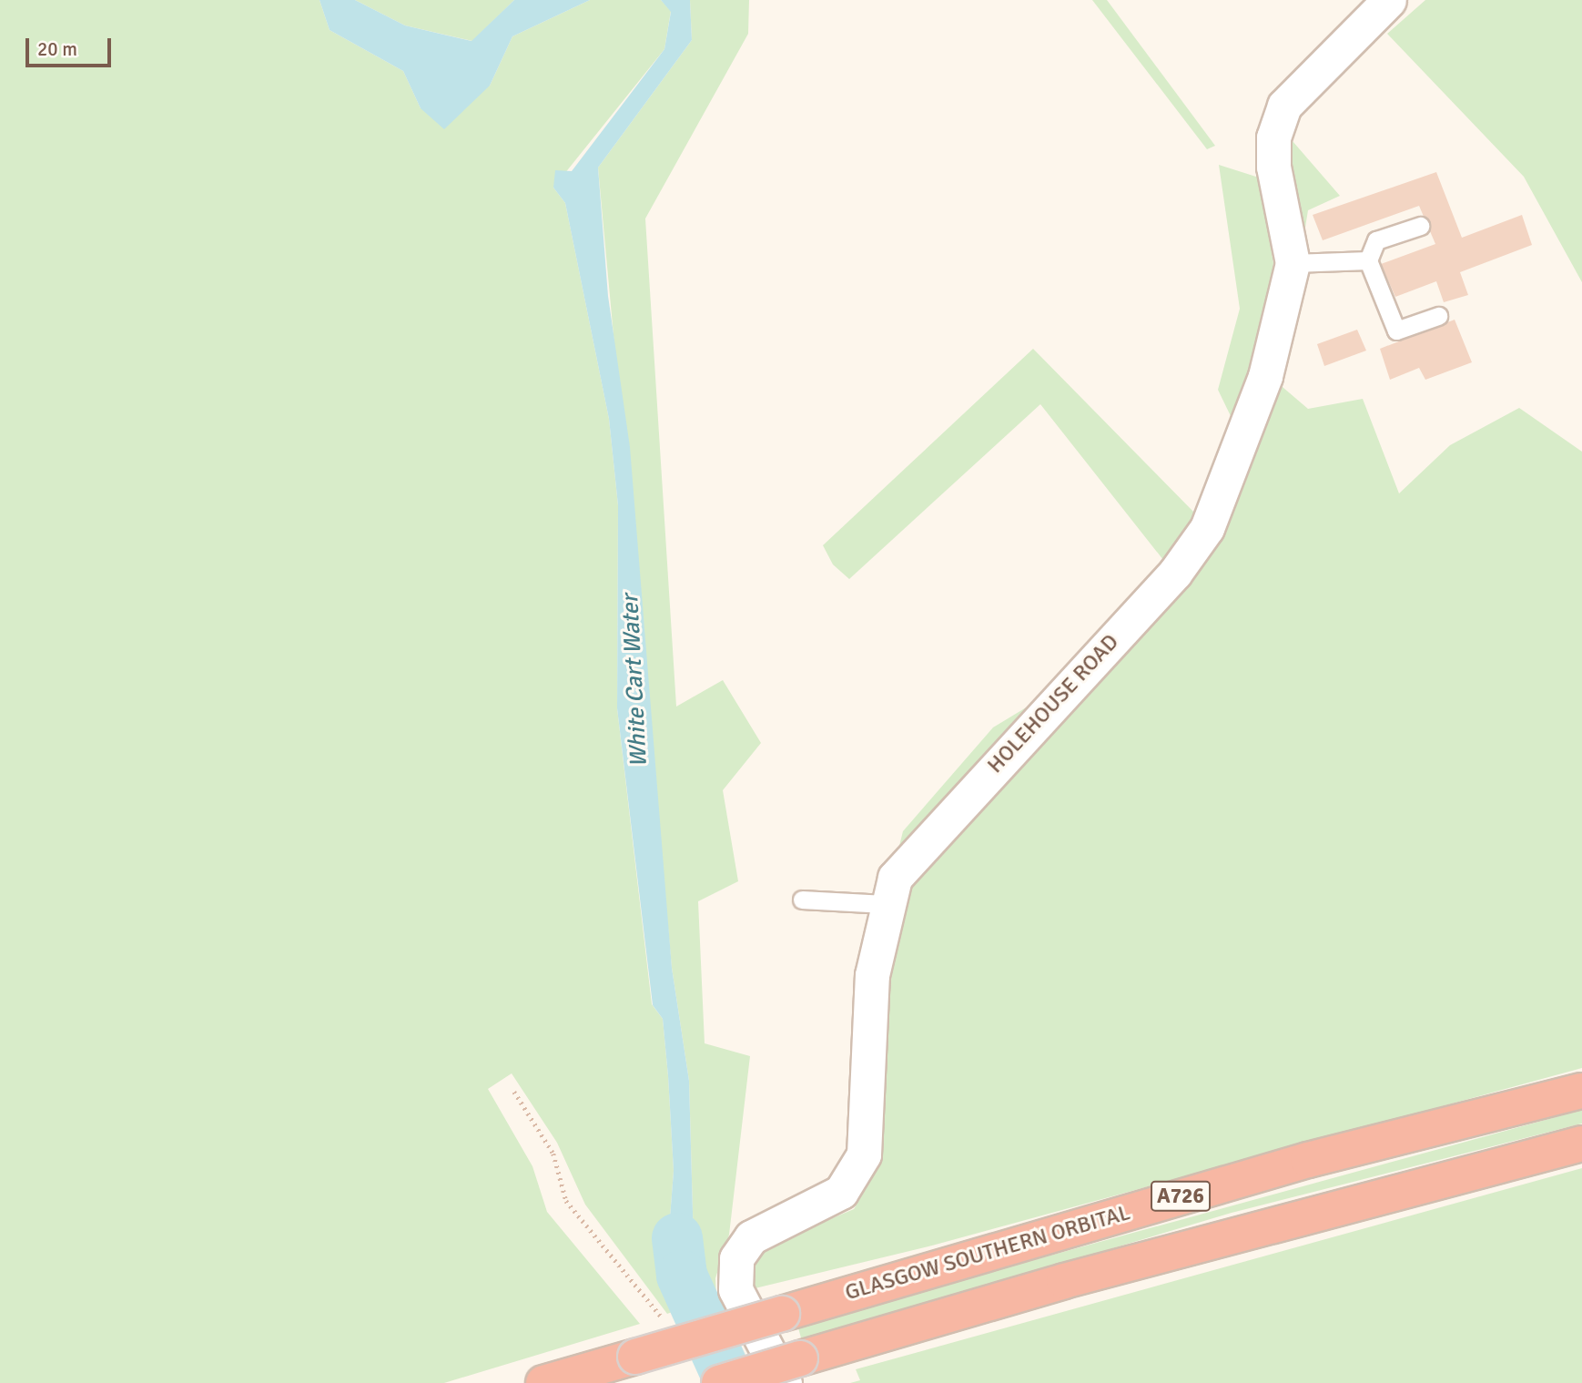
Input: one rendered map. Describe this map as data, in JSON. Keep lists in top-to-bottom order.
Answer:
{
  "streets": {
    "highway": ["A726", "GLASGOW SOUTHERN ORBITAL"],
    "street": ["HOLEHOUSE ROAD"]
  },
  "crossings": [
    ["HOLEHOUSE ROAD", "A726"]
  ],
  "water": ["White Cart Water"],
  "scale_bar": "20 m"
}
